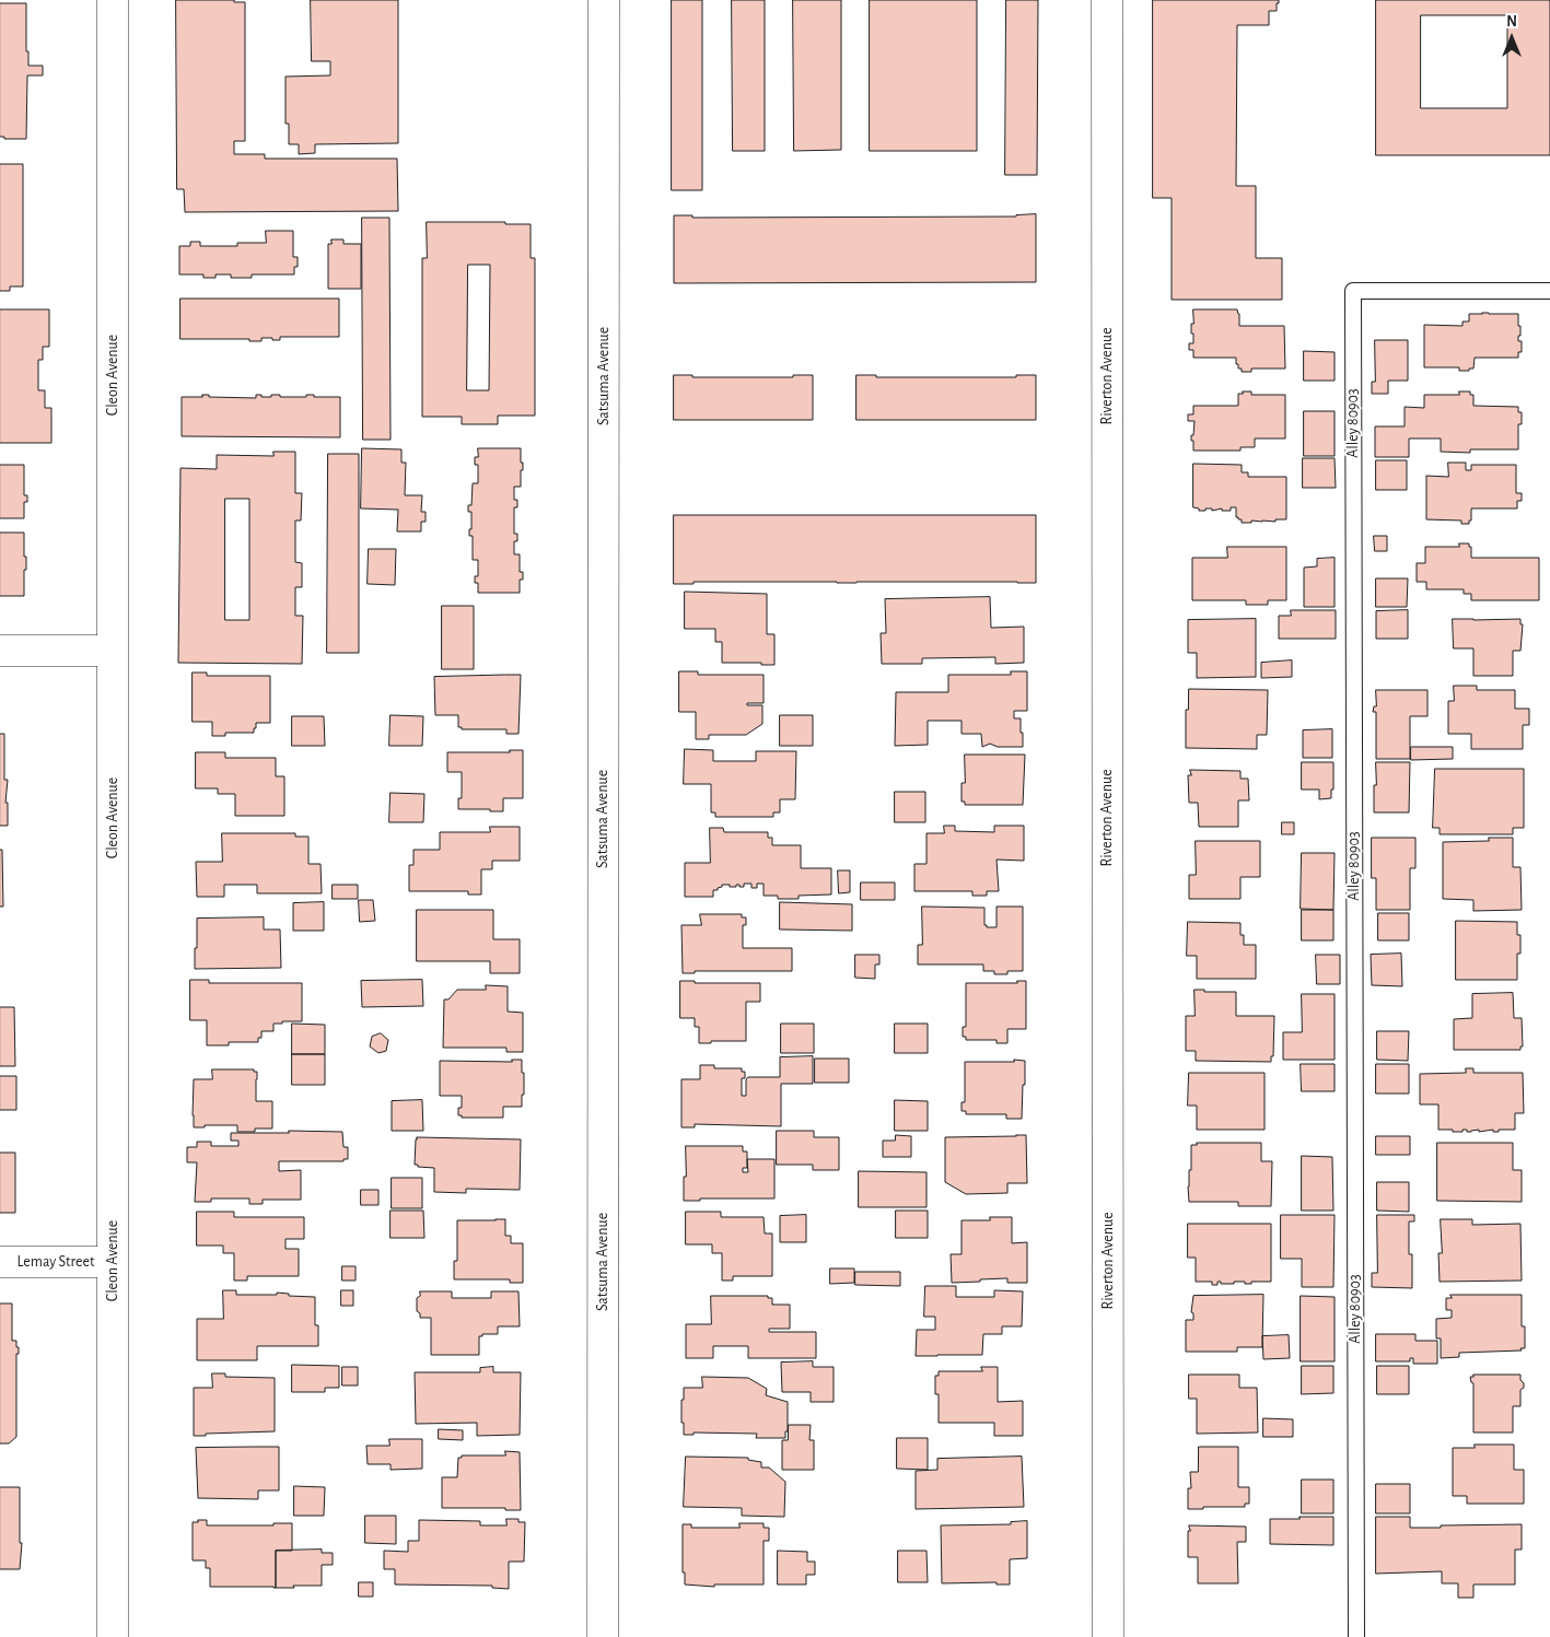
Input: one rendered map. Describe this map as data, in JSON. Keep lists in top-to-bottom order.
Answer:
{
  "streets": {
    "street": [
      "Cleon Avenue",
      "Satsuma Avenue",
      "Riverton Avenue",
      "Lemay Street"
    ],
    "lane": ["Alley 80903"]
  },
  "crossings": [
    ["Cleon Avenue", "Lemay Street"]
  ],
  "north": "top"
}
